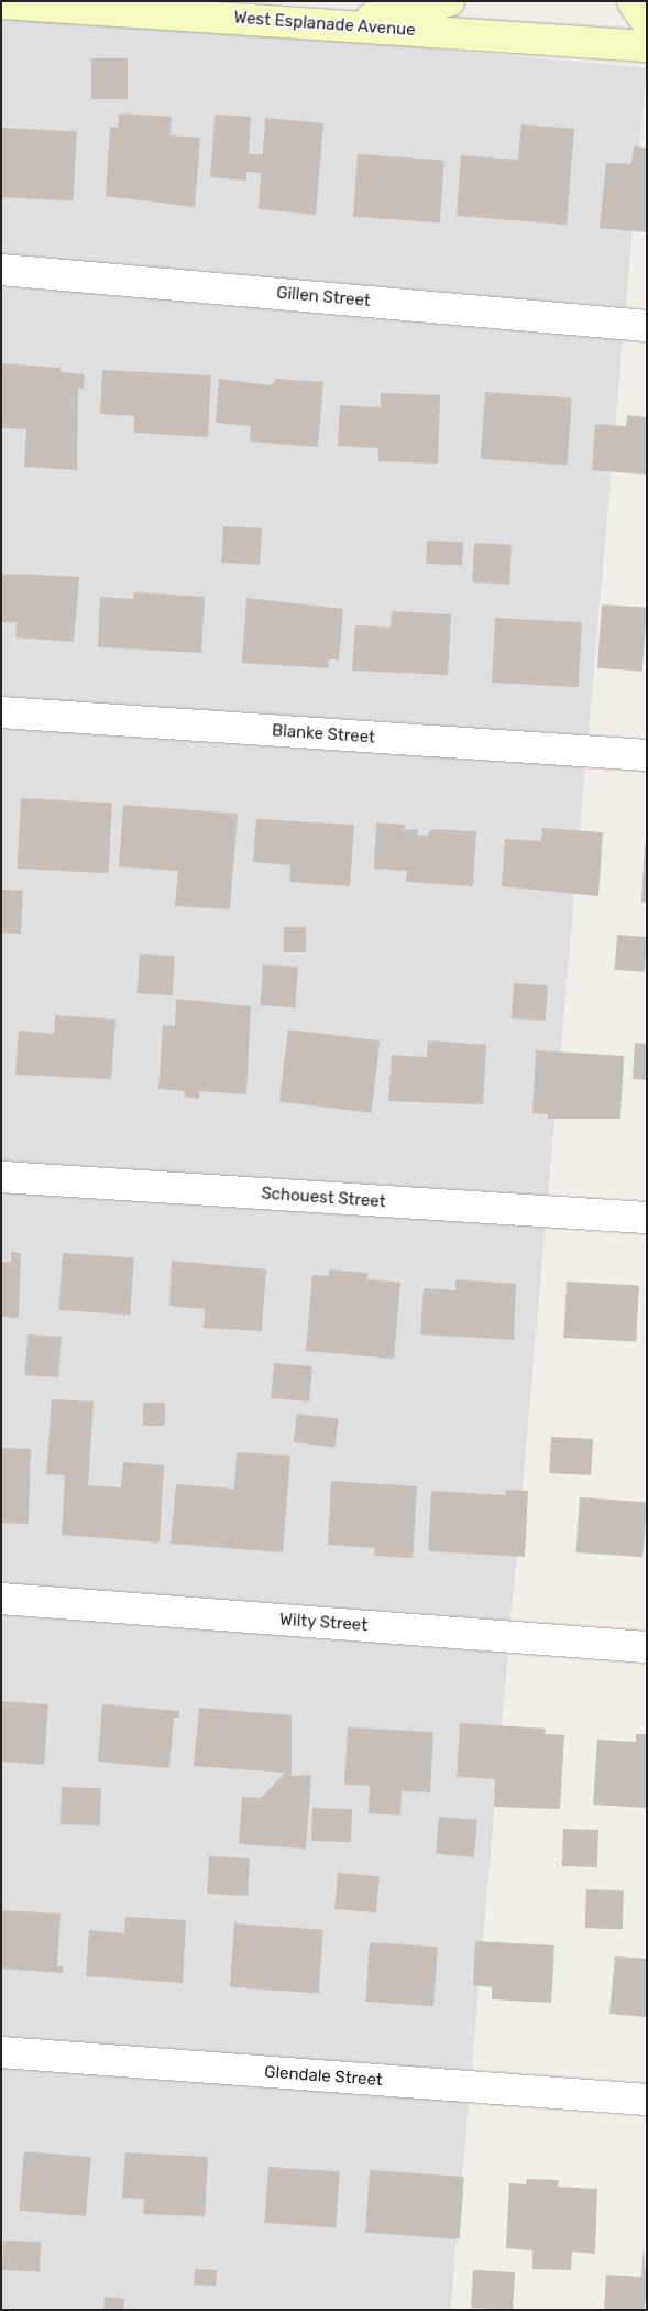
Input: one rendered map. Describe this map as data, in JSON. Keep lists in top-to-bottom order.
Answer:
{
  "streets": {
    "main road": ["West Esplanade Avenue"],
    "street": [
      "Gillen Street",
      "Blanke Street",
      "Schouest Street",
      "Wilty Street",
      "Glendale Street"
    ]
  }
}
